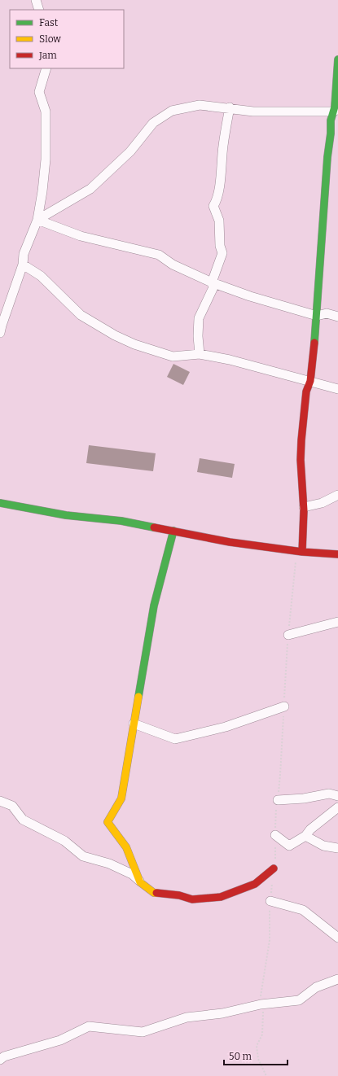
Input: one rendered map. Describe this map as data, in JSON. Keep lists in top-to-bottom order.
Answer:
{
  "legend": ["Fast", "Slow", "Jam"],
  "scale_bar": "50 m"
}
